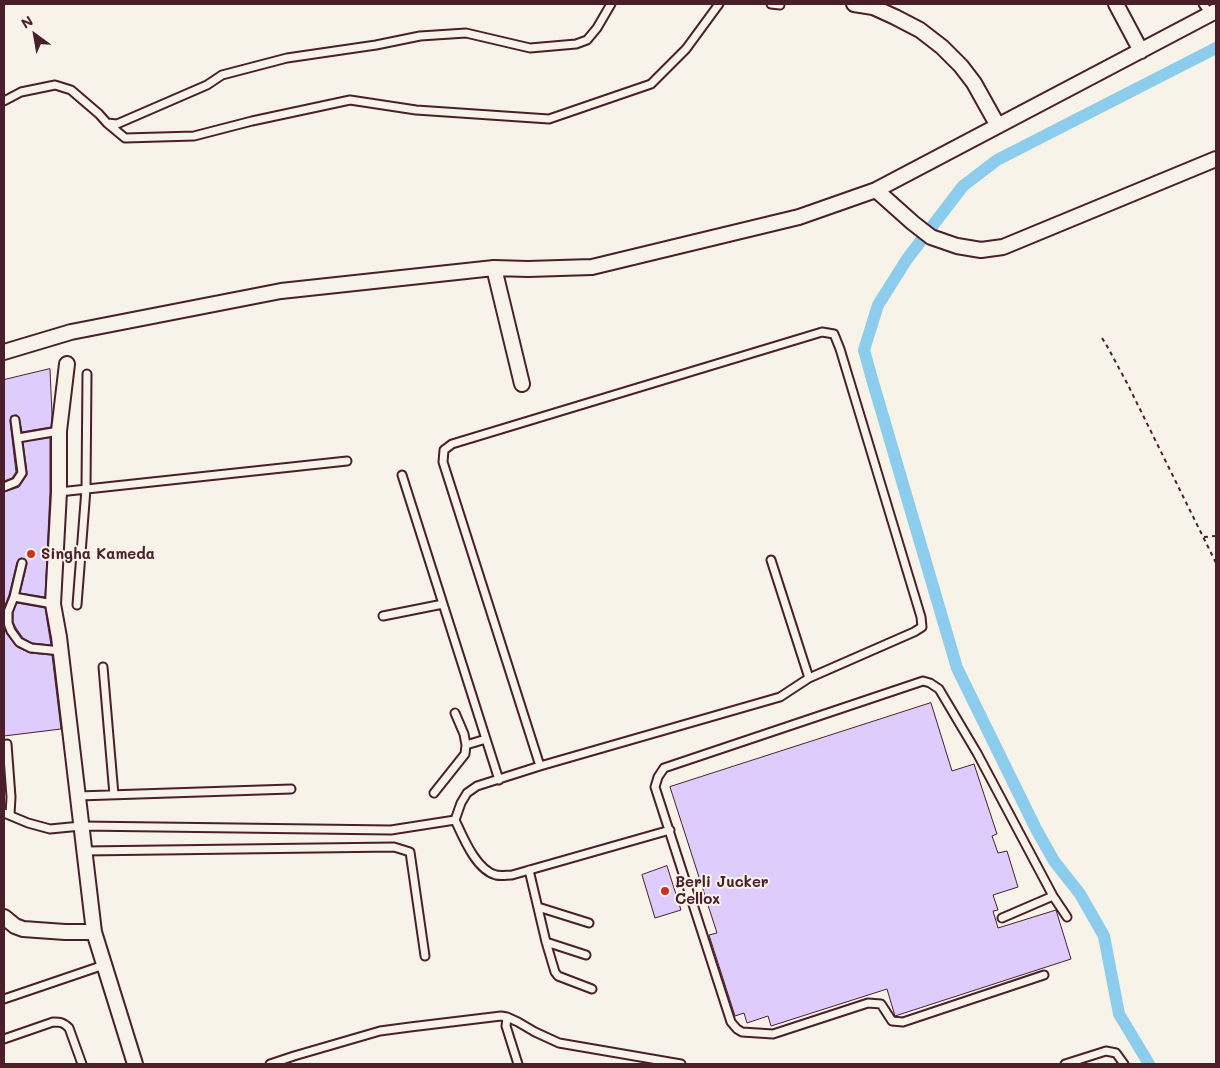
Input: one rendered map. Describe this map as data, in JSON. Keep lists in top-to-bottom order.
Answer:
{
  "places": ["Singha Kameda", "Berli Jucker Cellox"],
  "north": "top left"
}
